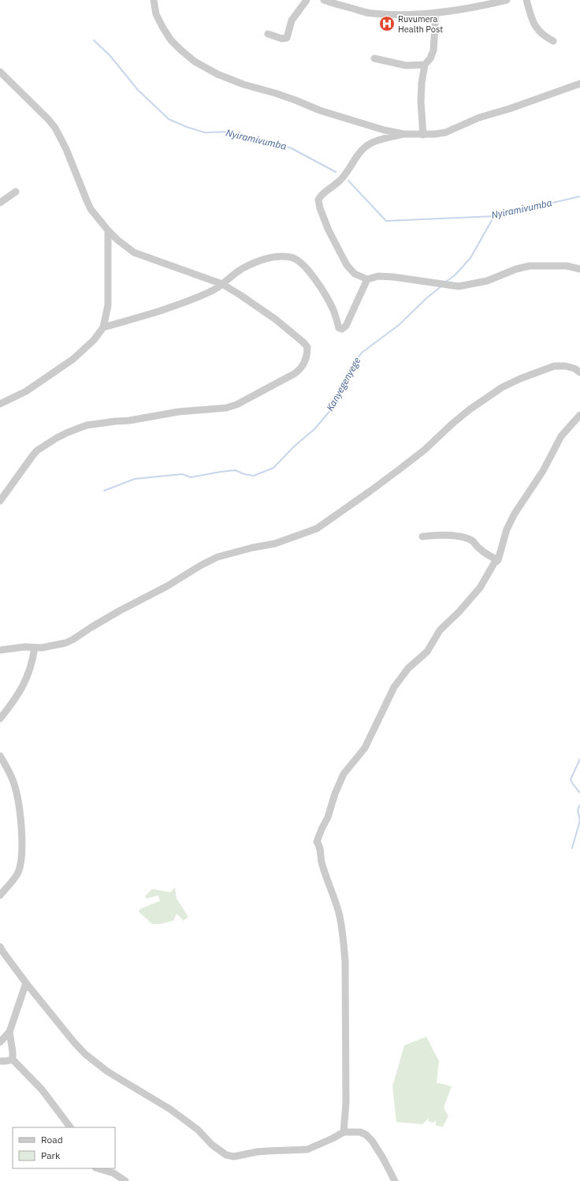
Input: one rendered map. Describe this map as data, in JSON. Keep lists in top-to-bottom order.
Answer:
{
  "water": ["Nyiramivumba", "Kanyegenyege"],
  "places": {
    "hospital": ["Ruvumera Health Post"]
  },
  "legend": ["Road", "Park"]
}
